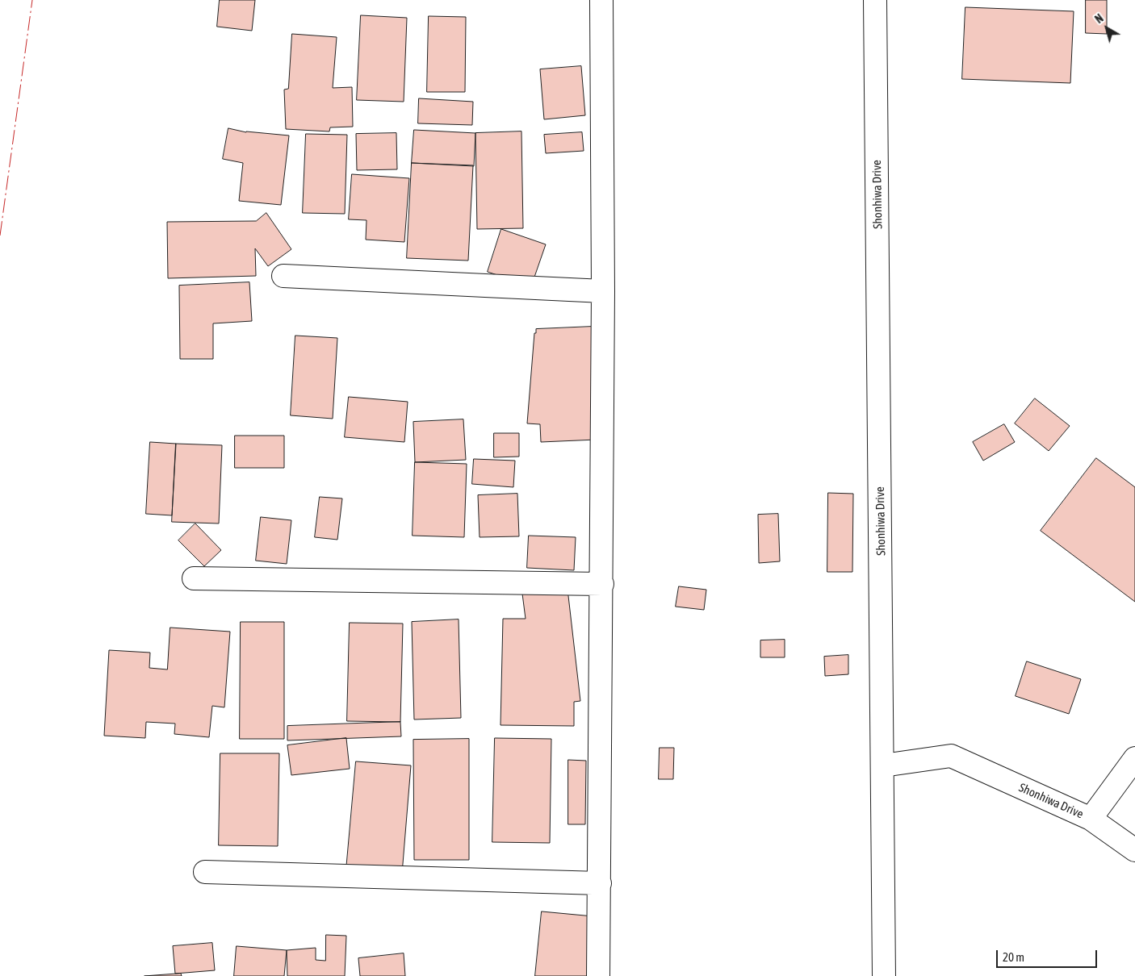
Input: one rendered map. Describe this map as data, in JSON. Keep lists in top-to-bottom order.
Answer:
{
  "streets": {
    "street": ["Shonhiwa Drive"]
  },
  "scale_bar": "20 m",
  "north": "top left"
}
